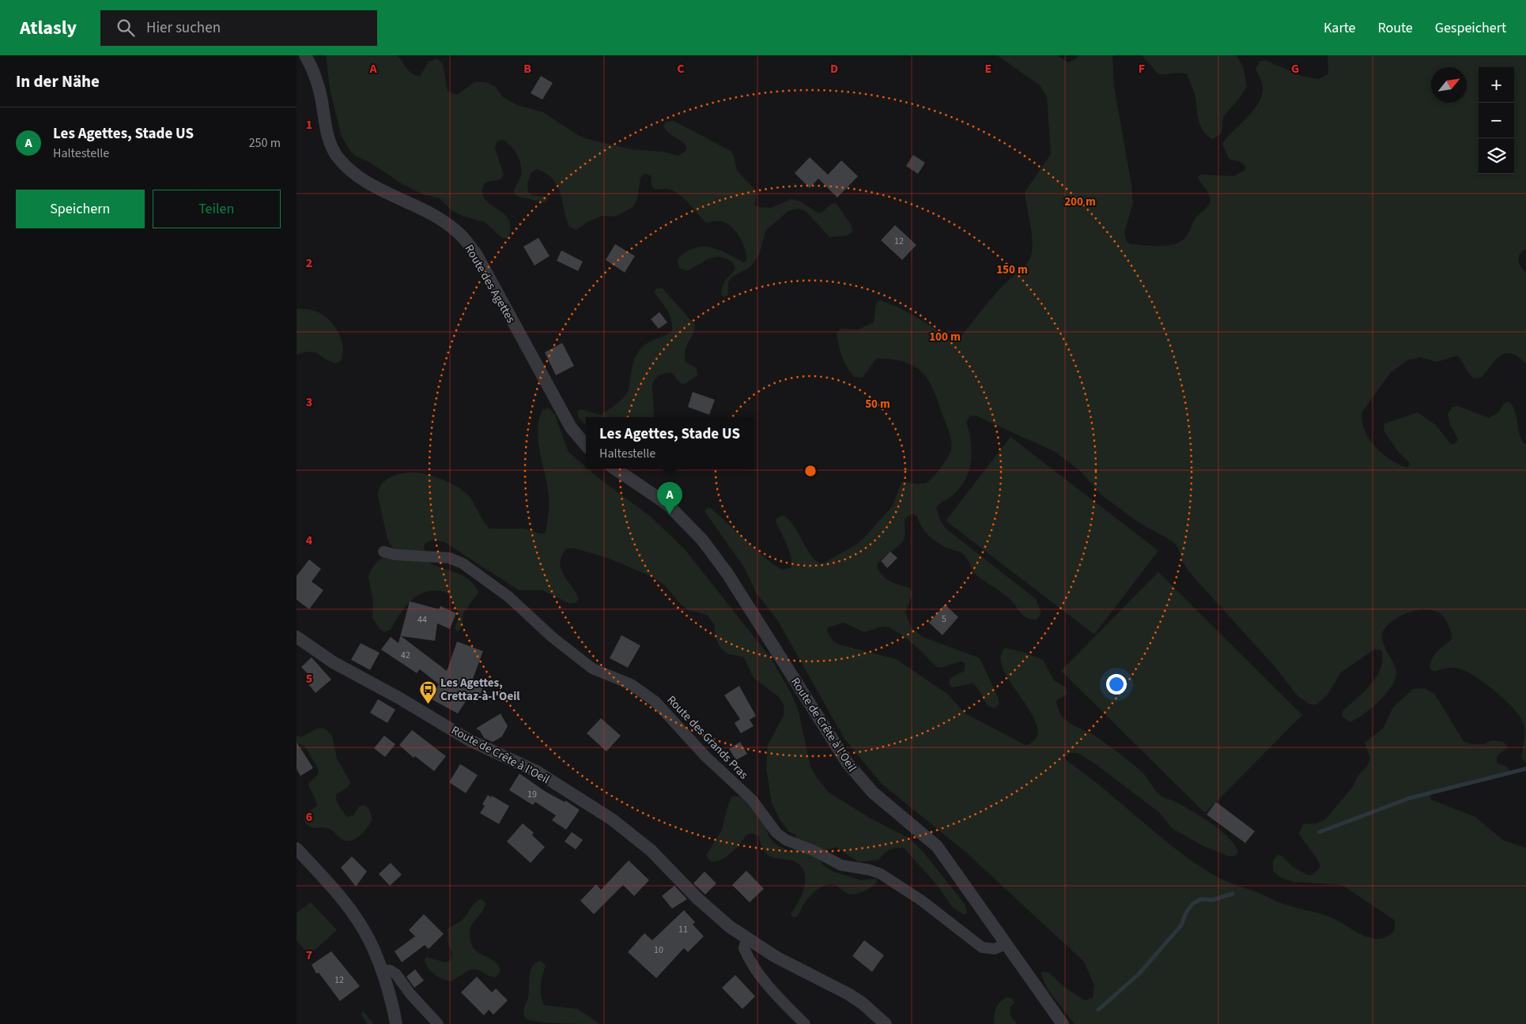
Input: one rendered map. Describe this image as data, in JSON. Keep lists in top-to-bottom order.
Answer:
{
  "streets": {
    "street": ["Route des Agettes", "Route de Crête à l'Oeil", "Route des Grands Pras"]
  },
  "crossings": [
    ["Route de Crête à l'Oeil", "Route des Grands Pras"]
  ],
  "places": {
    "bus stop": ["Les Agettes, Crettaz-à-l'Oeil"]
  },
  "house_numbers": [
    "12",
    "5",
    "44",
    "42",
    "19",
    "11",
    "10",
    "12"
  ],
  "north": "top right",
  "page": {
    "header": "Atlasly",
    "search": "Hier suchen",
    "nav": ["Karte", "Route", "Gespeichert"],
    "heading": "In der Nähe",
    "map_buttons": ["+", "−"],
    "list": [
      {
        "mark": "A",
        "name": "Les Agettes, Stade US",
        "note": "Haltestelle",
        "value": "250 m"
      }
    ],
    "buttons": ["Speichern", "Teilen"],
    "popup": ["Les Agettes, Stade US", "Haltestelle"],
    "pins": "A"
  },
  "grid": {
    "columns": [
      "A",
      "B",
      "C",
      "D",
      "E",
      "F",
      "G"
    ],
    "rows": [
      "1",
      "2",
      "3",
      "4",
      "5",
      "6",
      "7"
    ]
  },
  "rings": [
    "200 m",
    "150 m",
    "100 m",
    "50 m"
  ]
}
